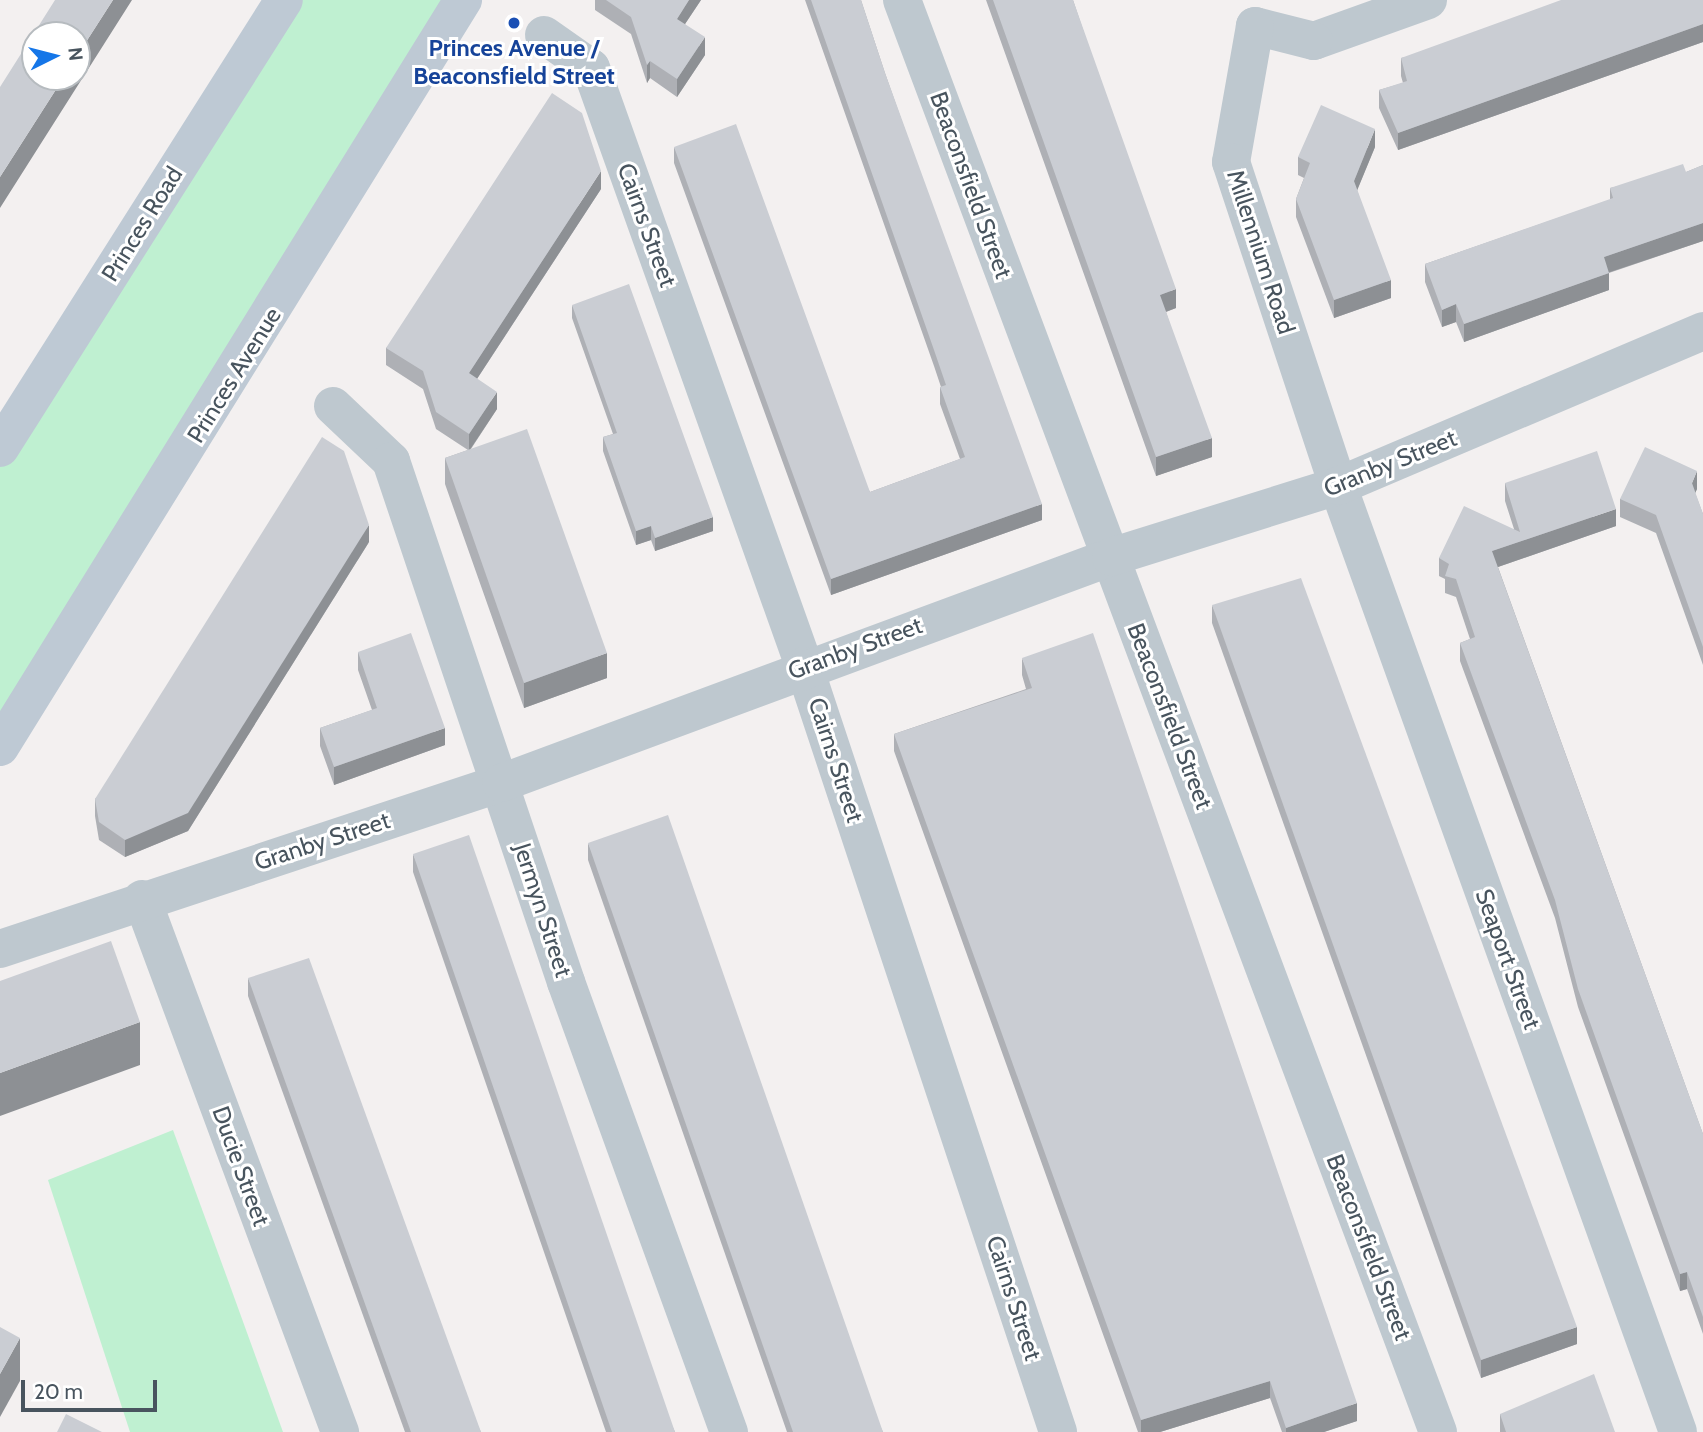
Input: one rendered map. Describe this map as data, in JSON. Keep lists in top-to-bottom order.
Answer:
{
  "streets": {
    "main road": ["Princes Road", "Princes Avenue"],
    "street": [
      "Beaconsfield Street",
      "Cairns Street",
      "Millennium Road",
      "Granby Street",
      "Jermyn Street",
      "Seaport Street",
      "Ducie Street"
    ]
  },
  "crossings": [
    ["Beaconsfield Street", "Granby Street"],
    ["Cairns Street", "Granby Street"],
    ["Millennium Road", "Granby Street"],
    ["Millennium Road", "Seaport Street"],
    ["Granby Street", "Jermyn Street"],
    ["Granby Street", "Seaport Street"],
    ["Granby Street", "Ducie Street"]
  ],
  "places": ["Princes Avenue / Beaconsfield Street"],
  "scale_bar": "20 m",
  "north": "right"
}
